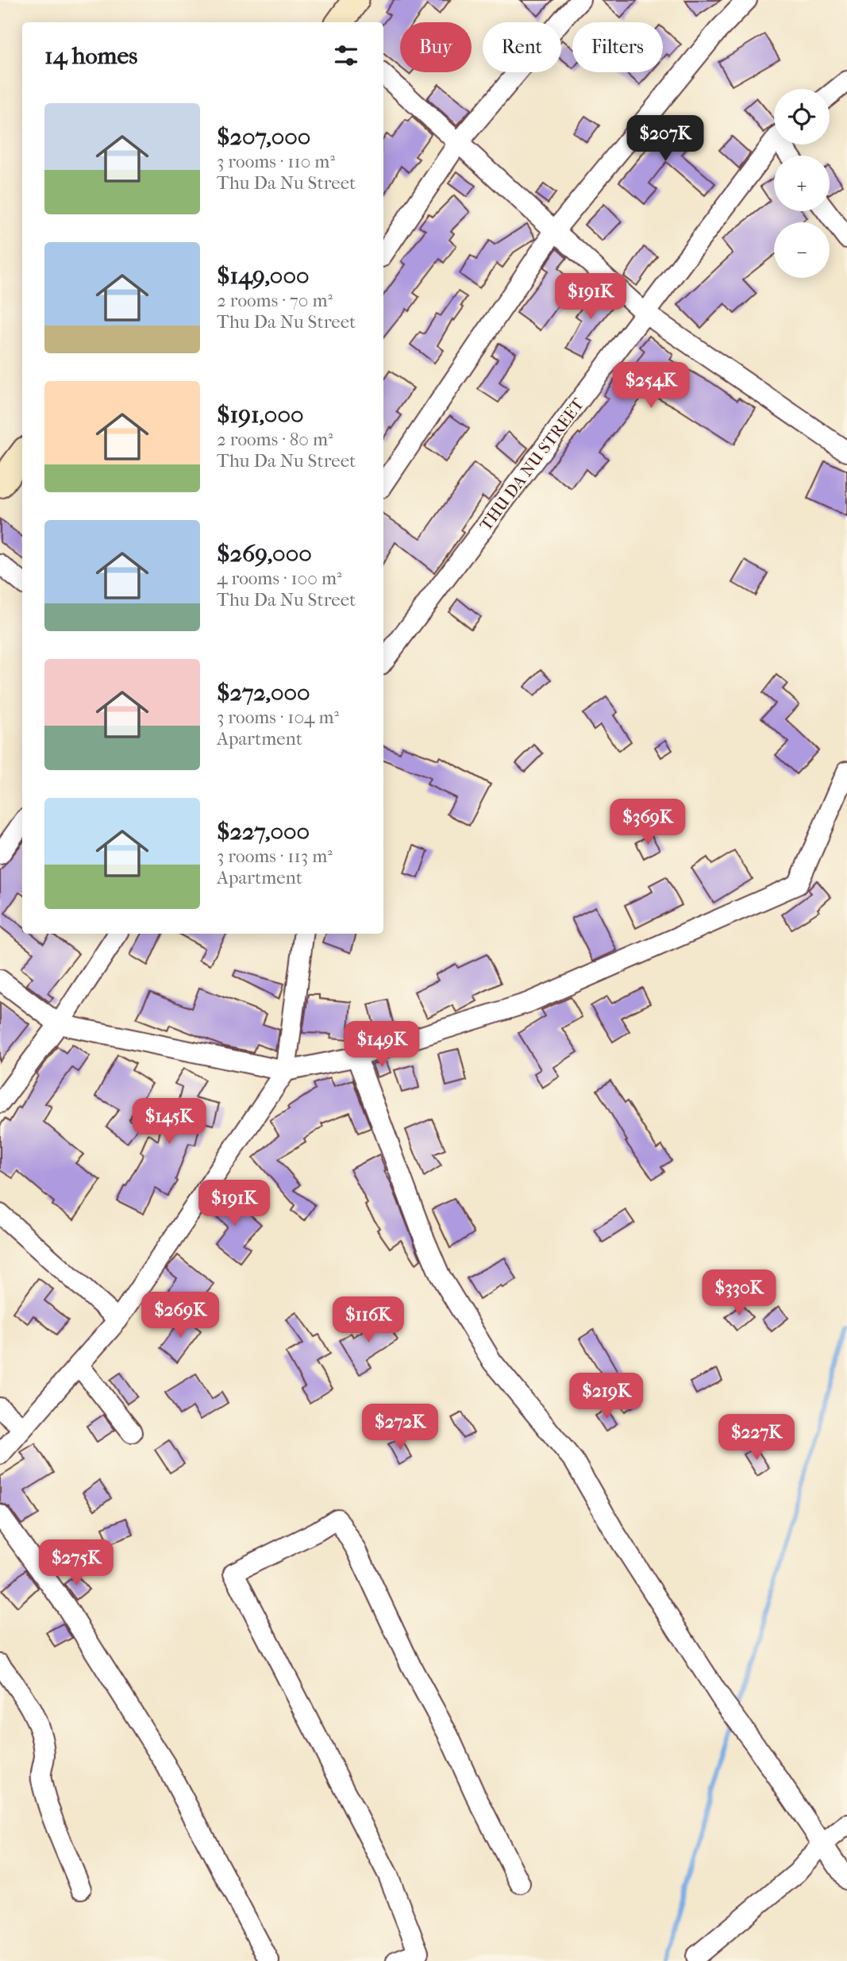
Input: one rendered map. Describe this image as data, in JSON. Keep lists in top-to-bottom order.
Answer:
{
  "streets": {
    "street": ["THU DA NU STREET"]
  },
  "page": {
    "chip": ["Buy", "Rent", "Filters"],
    "heading": "14 homes",
    "map_buttons": ["+", "−"],
    "list": [
      {
        "name": "$207,000",
        "note": "3 rooms · 110 m² · Thu Da Nu Street"
      },
      {
        "name": "$149,000",
        "note": "2 rooms · 70 m² · Thu Da Nu Street"
      },
      {
        "name": "$191,000",
        "note": "2 rooms · 80 m² · Thu Da Nu Street"
      },
      {
        "name": "$269,000",
        "note": "4 rooms · 100 m² · Thu Da Nu Street"
      },
      {
        "name": "$272,000",
        "note": "3 rooms · 104 m² · Apartment"
      },
      {
        "name": "$227,000",
        "note": "3 rooms · 113 m² · Apartment"
      }
    ],
    "price": [
      "$207K",
      "$191K",
      "$254K",
      "$369K",
      "$149K",
      "$145K",
      "$191K",
      "$330K",
      "$269K",
      "$116K",
      "$219K",
      "$272K",
      "$227K",
      "$275K"
    ]
  }
}
